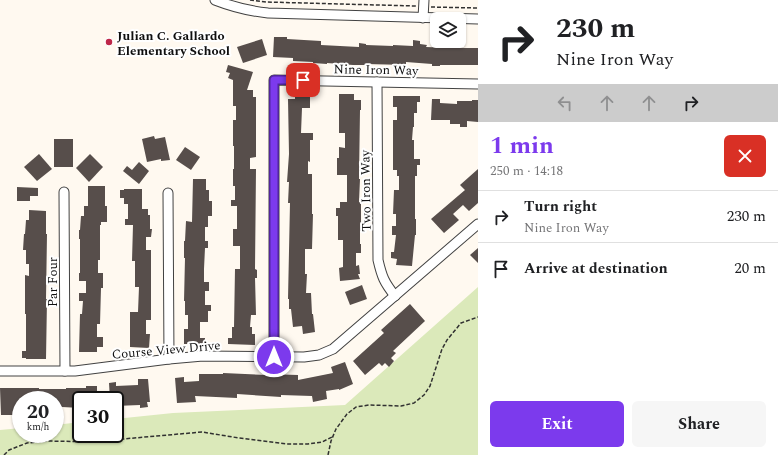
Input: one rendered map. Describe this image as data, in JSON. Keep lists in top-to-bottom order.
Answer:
{
  "streets": {
    "street": [
      "Nine Iron Way",
      "Two Iron Way",
      "Par Four",
      "Course View Drive"
    ]
  },
  "crossings": [
    ["Nine Iron Way", "Two Iron Way"],
    ["Nine Iron Way", "Course View Drive"],
    ["Two Iron Way", "Course View Drive"],
    ["Par Four", "Course View Drive"]
  ],
  "places": ["Julian C. Gallardo Elementary School"],
  "page": {
    "turn": ["230 m", "Nine Iron Way"],
    "heading": ["1 min", "250 m · 14:18"],
    "list": [
      {
        "name": "Turn right",
        "note": "Nine Iron Way",
        "value": "230 m"
      },
      {
        "name": "Arrive at destination",
        "value": "20 m"
      }
    ],
    "speed": "20 km/h",
    "limit": "30",
    "buttons": ["Exit", "Share"]
  }
}
